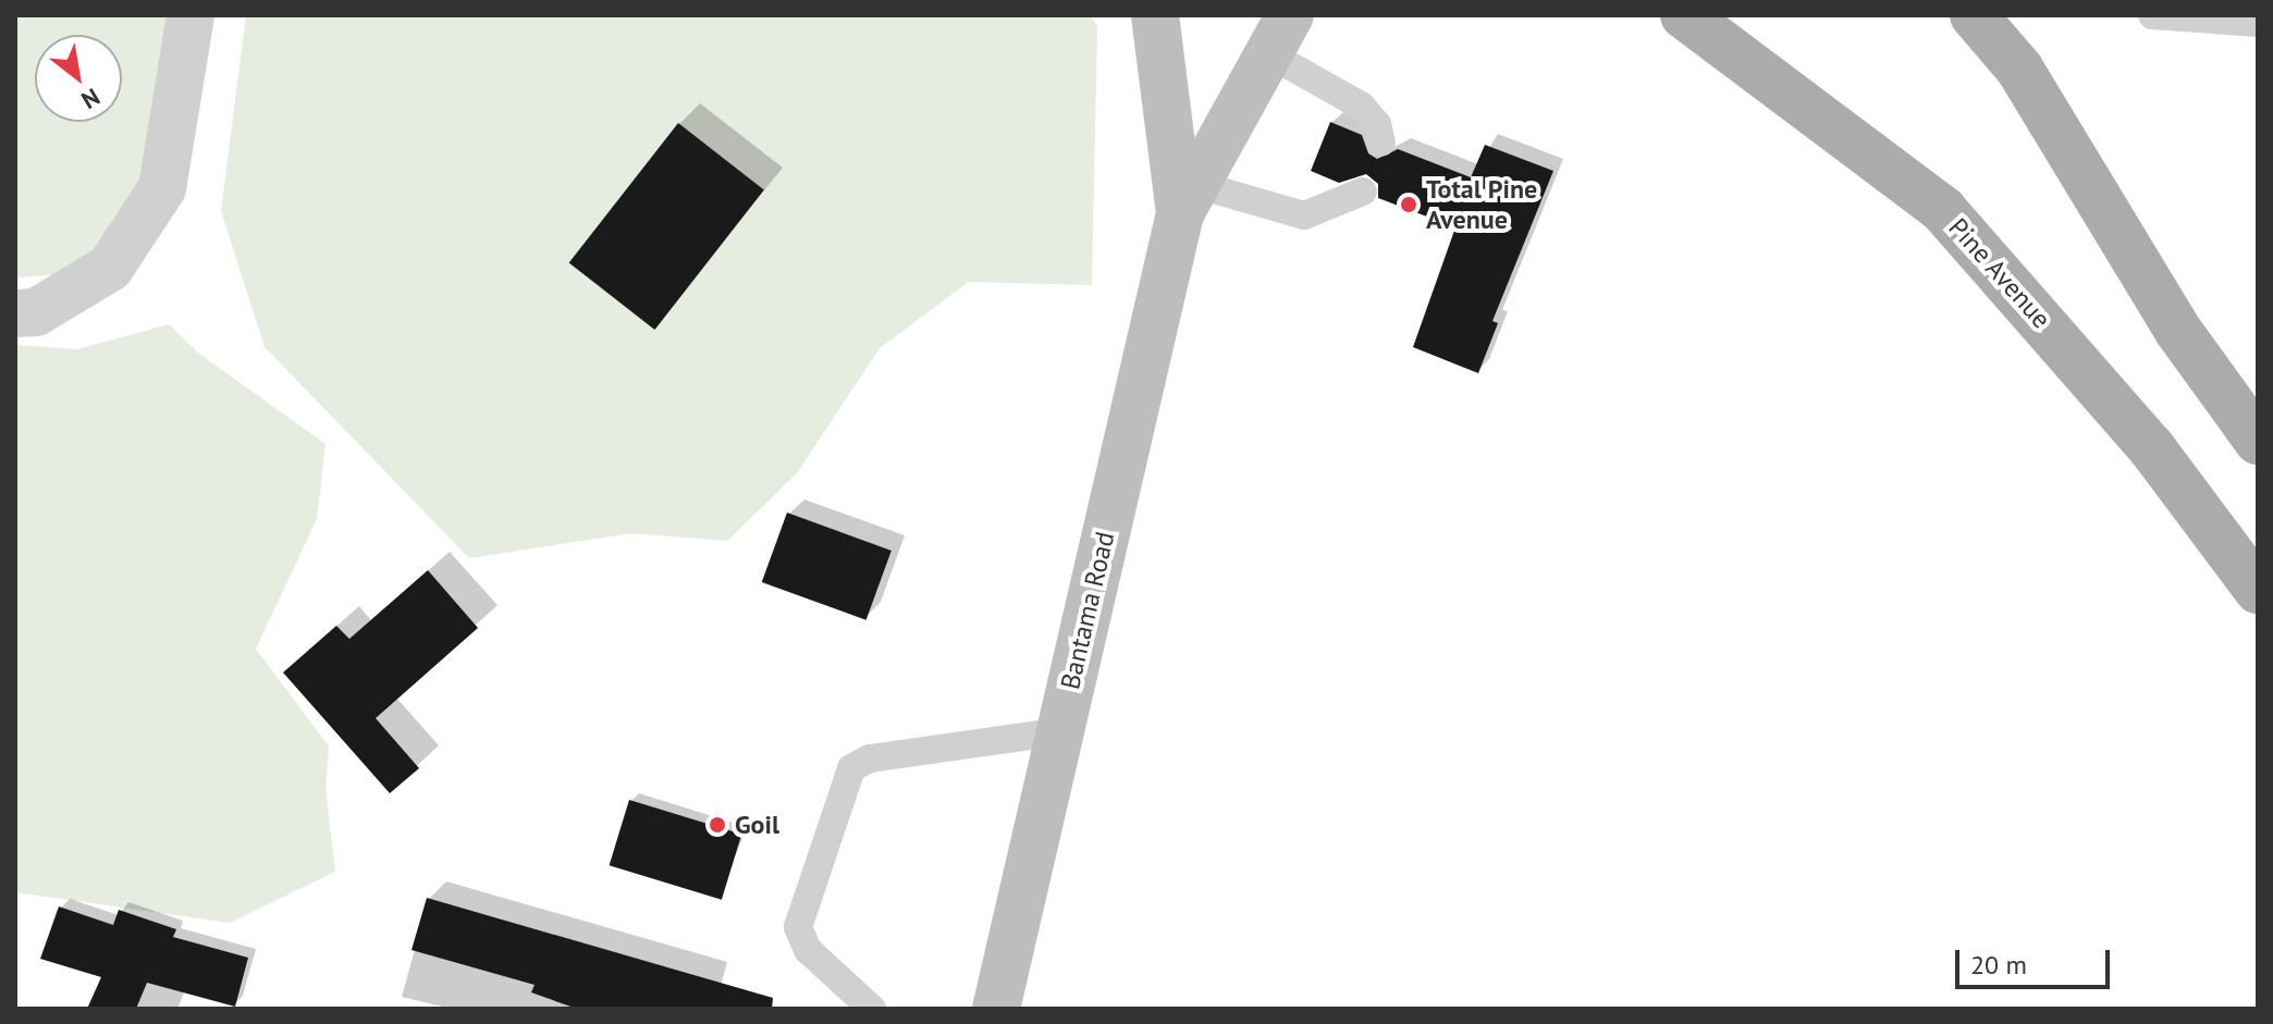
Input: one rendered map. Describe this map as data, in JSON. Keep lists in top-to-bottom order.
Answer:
{
  "streets": {
    "main road": ["Pine Avenue", "Bantama Road"]
  },
  "places": ["Total Pine Avenue", "Goil"],
  "scale_bar": "20 m",
  "north": "bottom right"
}
